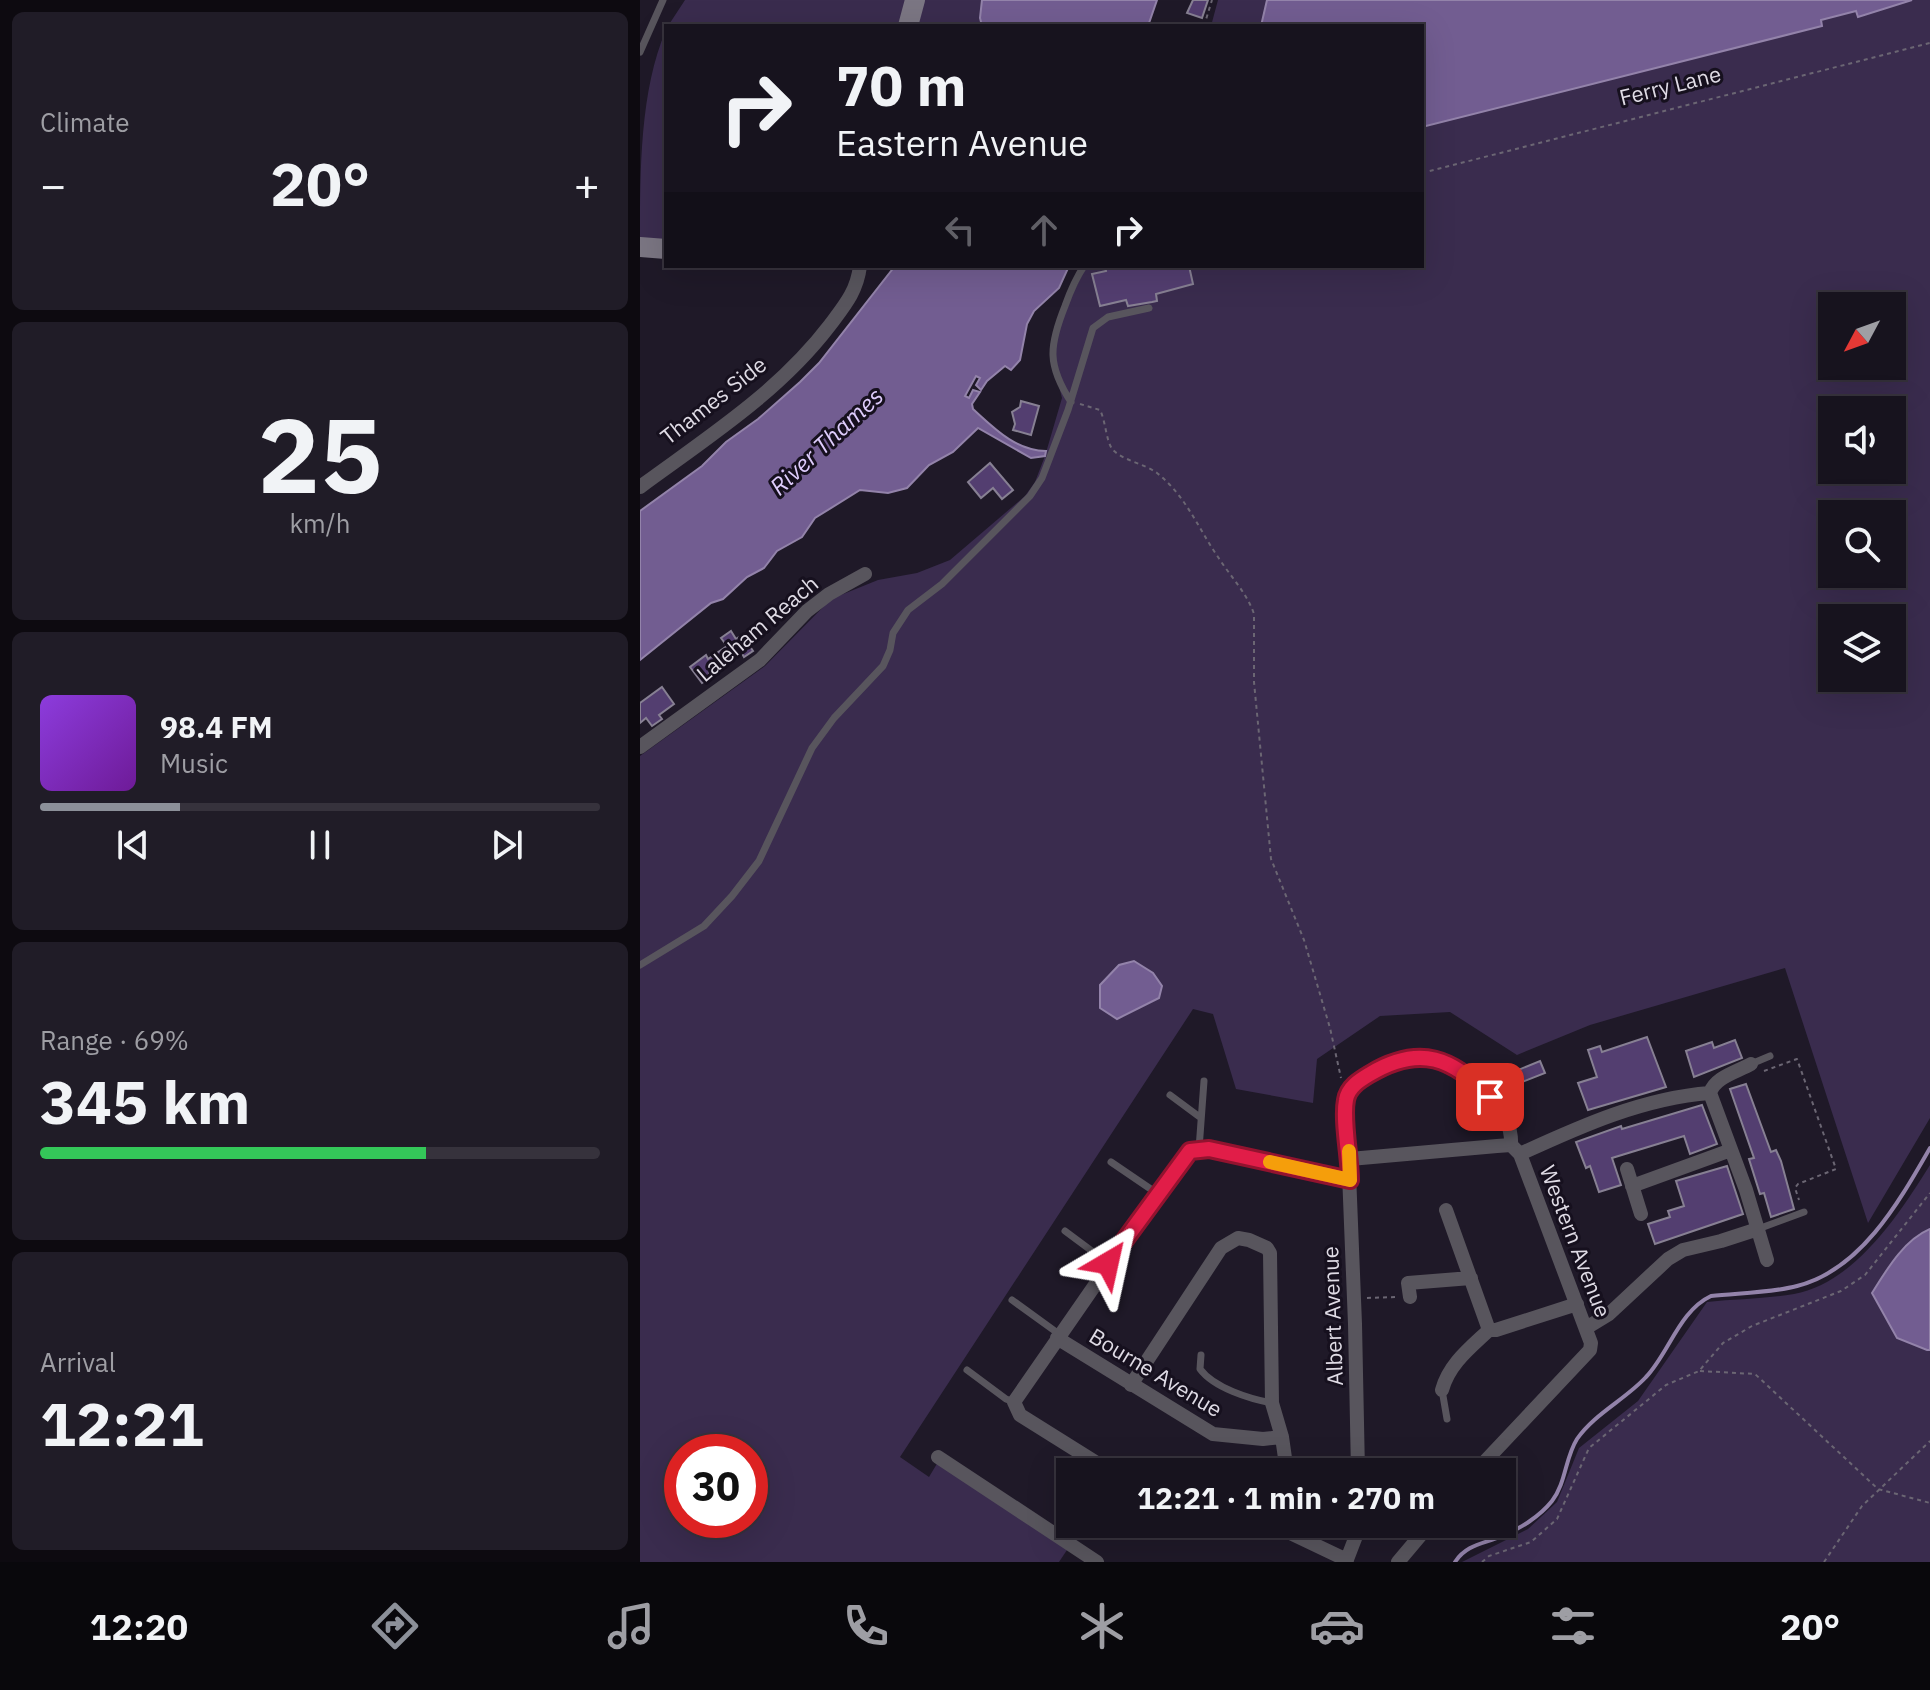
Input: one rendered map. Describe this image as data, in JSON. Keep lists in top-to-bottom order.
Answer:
{
  "streets": {
    "street": [
      "Thames Side",
      "Laleham Reach",
      "Western Avenue",
      "Albert Avenue",
      "Bourne Avenue"
    ],
    "path": ["Ferry Lane"]
  },
  "crossings": [
    ["Western Avenue", "Albert Avenue"]
  ],
  "water": ["River Thames"],
  "north": "bottom left",
  "page": {
    "tile": [
      "Climate",
      ["25", "km/h"],
      ["Range · 69%", "345 km"],
      ["Arrival", "12:21"]
    ],
    "turn": ["70 m", "Eastern Avenue"],
    "heat": ["−", "20°", "+"],
    "song": ["98.4 FM", "Music"],
    "limit": "30",
    "trip": "12:21 · 1 min · 270 m",
    "tabs": ["12:20", "20°"]
  }
}
